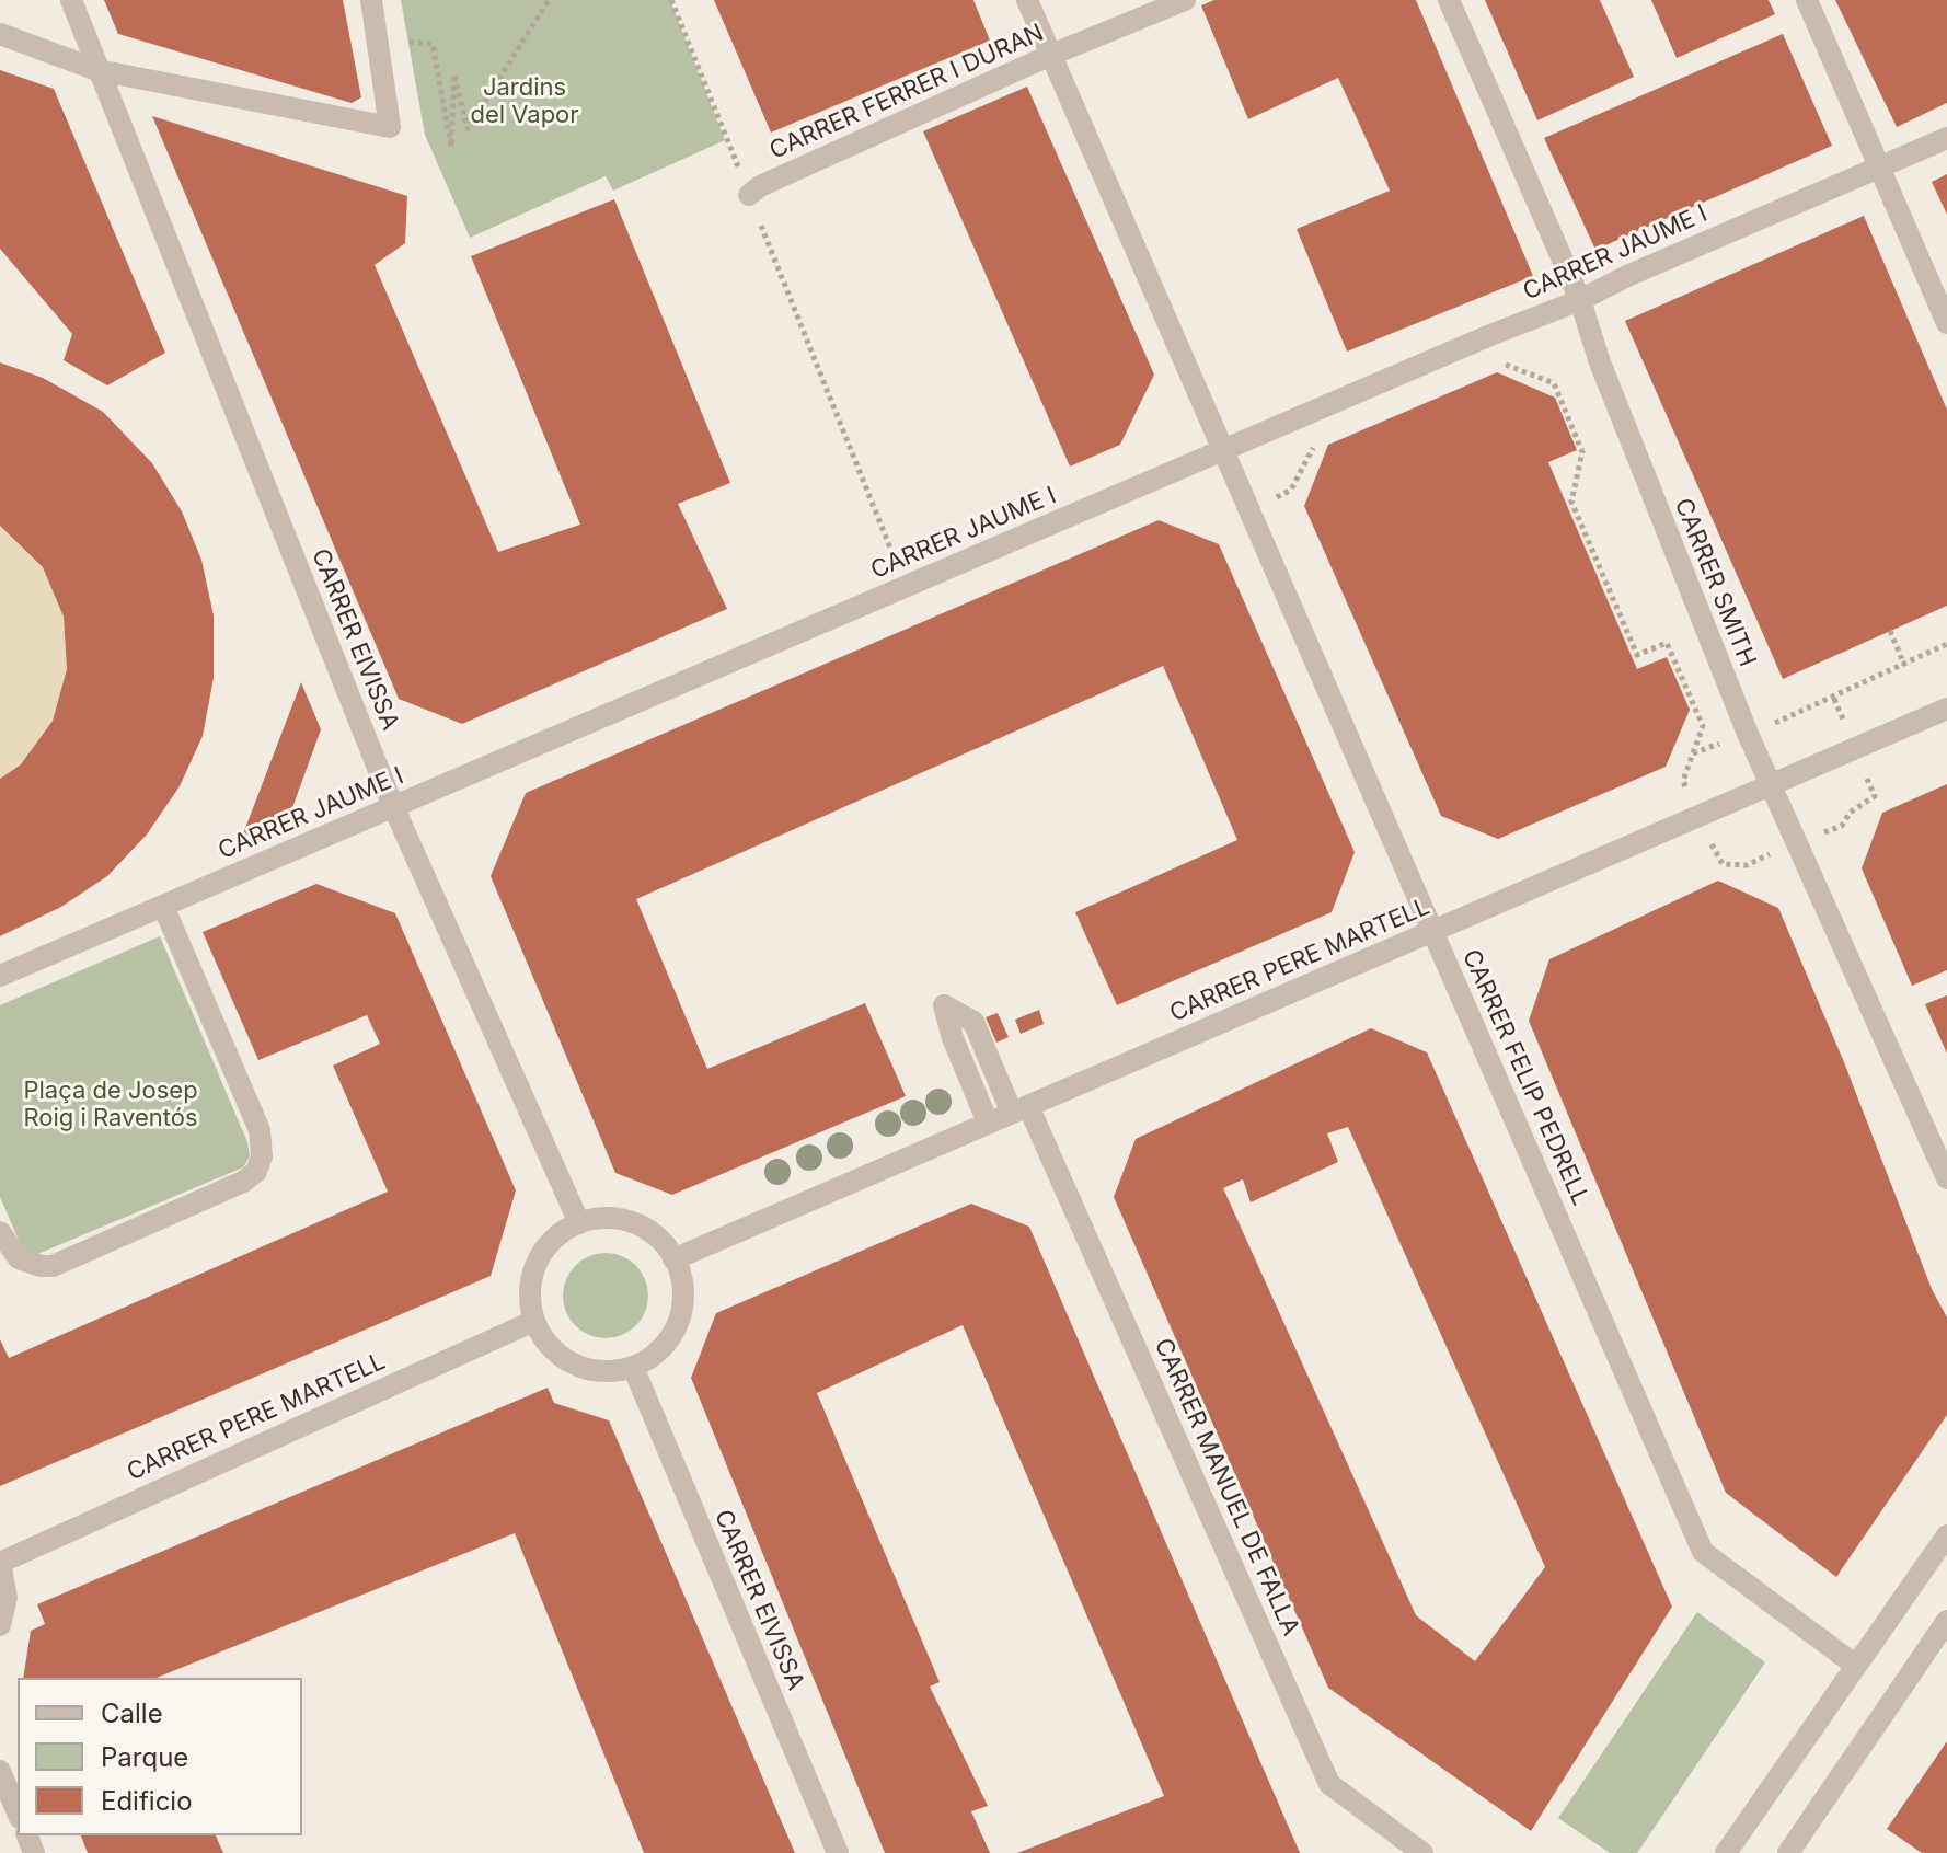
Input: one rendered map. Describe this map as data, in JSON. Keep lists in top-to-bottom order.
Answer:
{
  "streets": {
    "street": [
      "CARRER FERRER I DURAN",
      "CARRER JAUME I",
      "CARRER SMITH",
      "CARRER EIVISSA",
      "CARRER PERE MARTELL",
      "CARRER FELIP PEDRELL",
      "CARRER MANUEL DE FALLA"
    ]
  },
  "crossings": [
    ["CARRER FERRER I DURAN", "CARRER FELIP PEDRELL"],
    ["CARRER JAUME I", "CARRER SMITH"],
    ["CARRER JAUME I", "CARRER EIVISSA"],
    ["CARRER JAUME I", "CARRER FELIP PEDRELL"],
    ["CARRER SMITH", "CARRER PERE MARTELL"],
    ["CARRER EIVISSA", "CARRER PERE MARTELL"],
    ["CARRER PERE MARTELL", "CARRER FELIP PEDRELL"],
    ["CARRER PERE MARTELL", "CARRER MANUEL DE FALLA"]
  ],
  "parks": ["Jardins del Vapor", "Plaça de Josep Roig i Raventós"],
  "legend": ["Calle", "Parque", "Edificio"]
}
